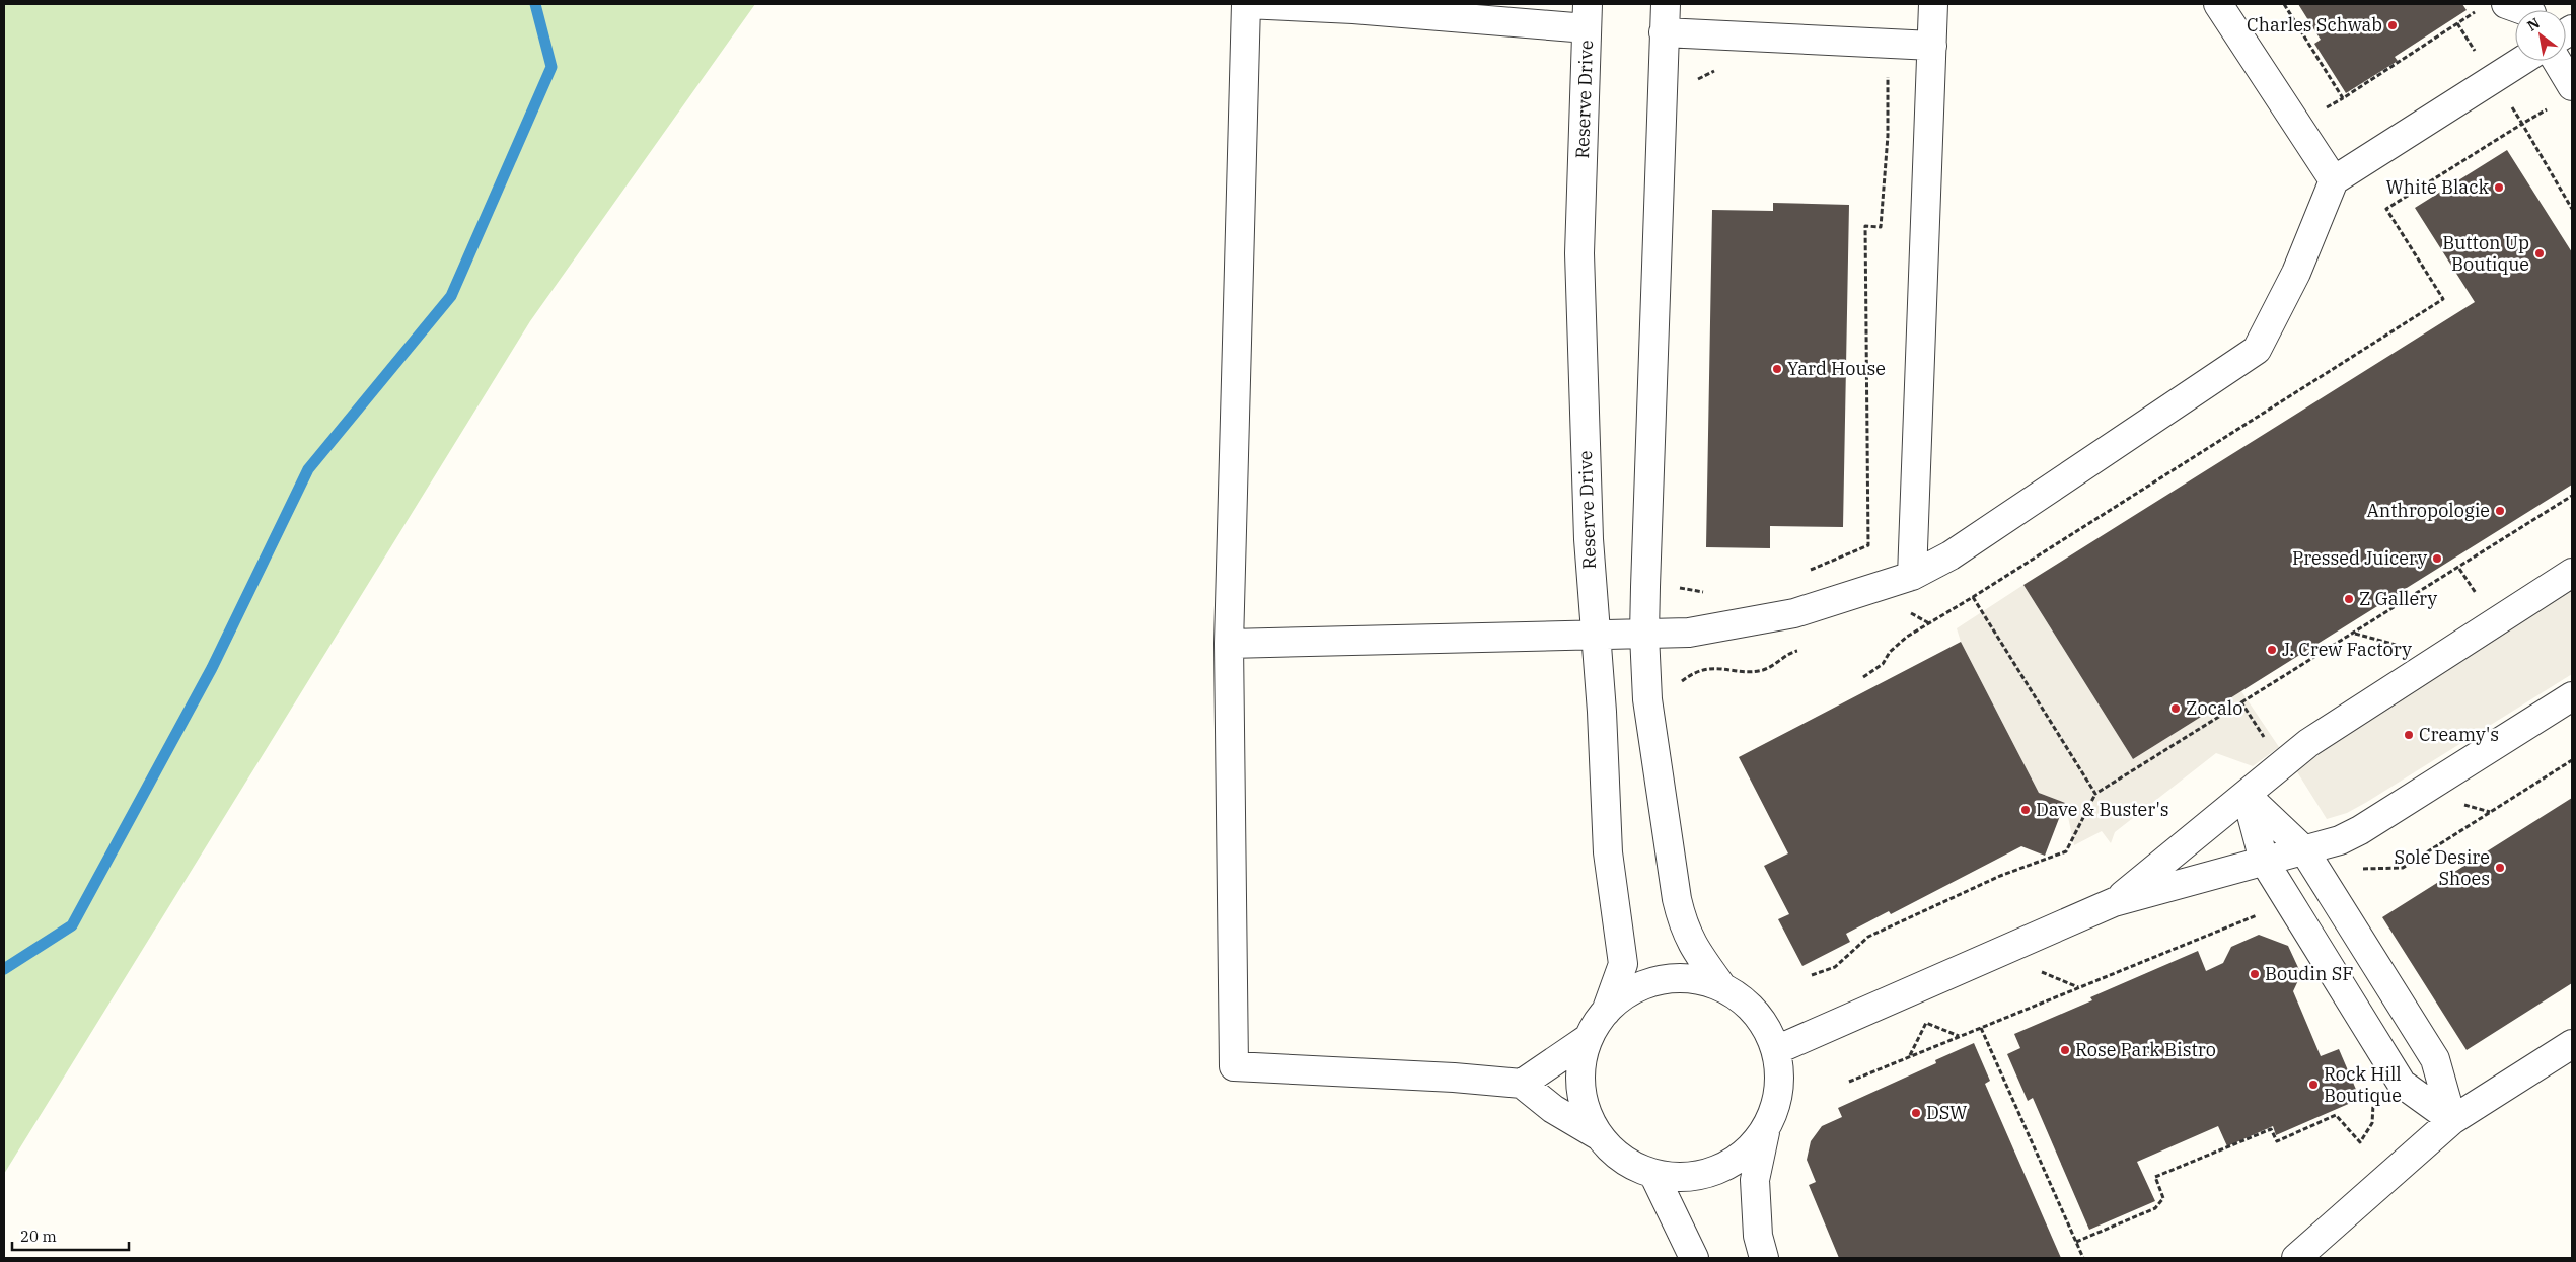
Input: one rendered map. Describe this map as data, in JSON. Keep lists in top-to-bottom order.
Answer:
{
  "streets": {
    "street": ["Reserve Drive"]
  },
  "places": [
    "Charles Schwab",
    "White Black",
    "Button Up Boutique",
    "Yard House",
    "Anthropologie",
    "Pressed Juicery",
    "Z Gallery",
    "J. Crew Factory",
    "Zocalo",
    "Creamy's",
    "Dave & Buster's",
    "Sole Desire Shoes",
    "Boudin SF",
    "Rose Park Bistro",
    "Rock Hill Boutique",
    "DSW"
  ],
  "scale_bar": "20 m",
  "north": "top left"
}
